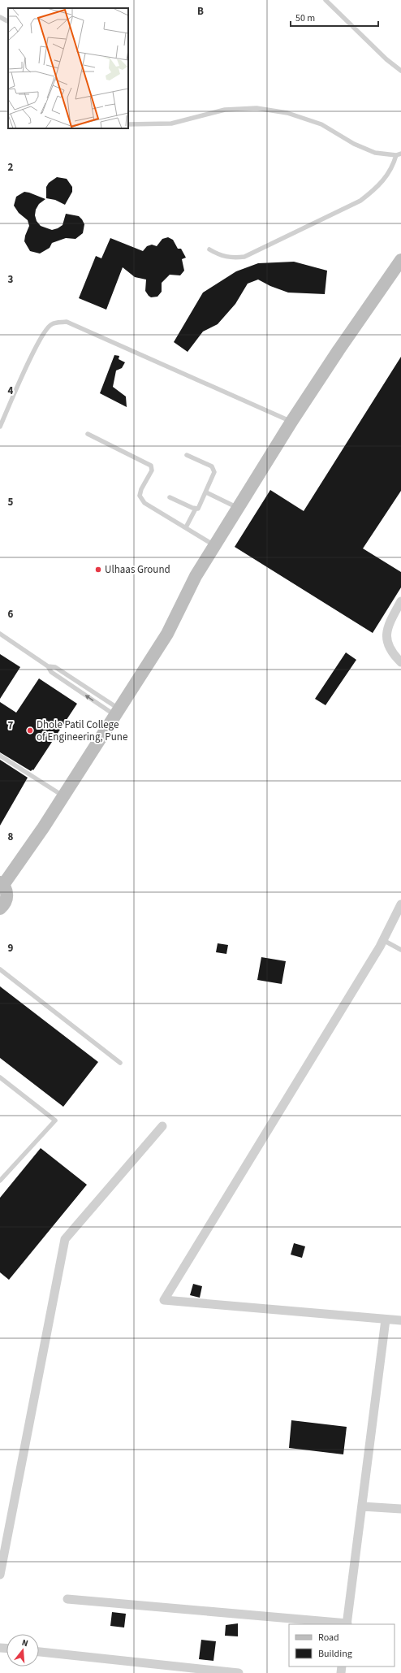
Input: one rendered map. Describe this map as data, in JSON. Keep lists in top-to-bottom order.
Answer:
{
  "places": ["Ulhaas Ground", "Dhole Patil College of Engineering, Pune"],
  "legend": ["Road", "Building"],
  "scale_bar": "50 m",
  "north": "top",
  "grid": {
    "columns": ["B"],
    "rows": [
      "2",
      "3",
      "4",
      "5",
      "6",
      "7",
      "8",
      "9"
    ]
  }
}
